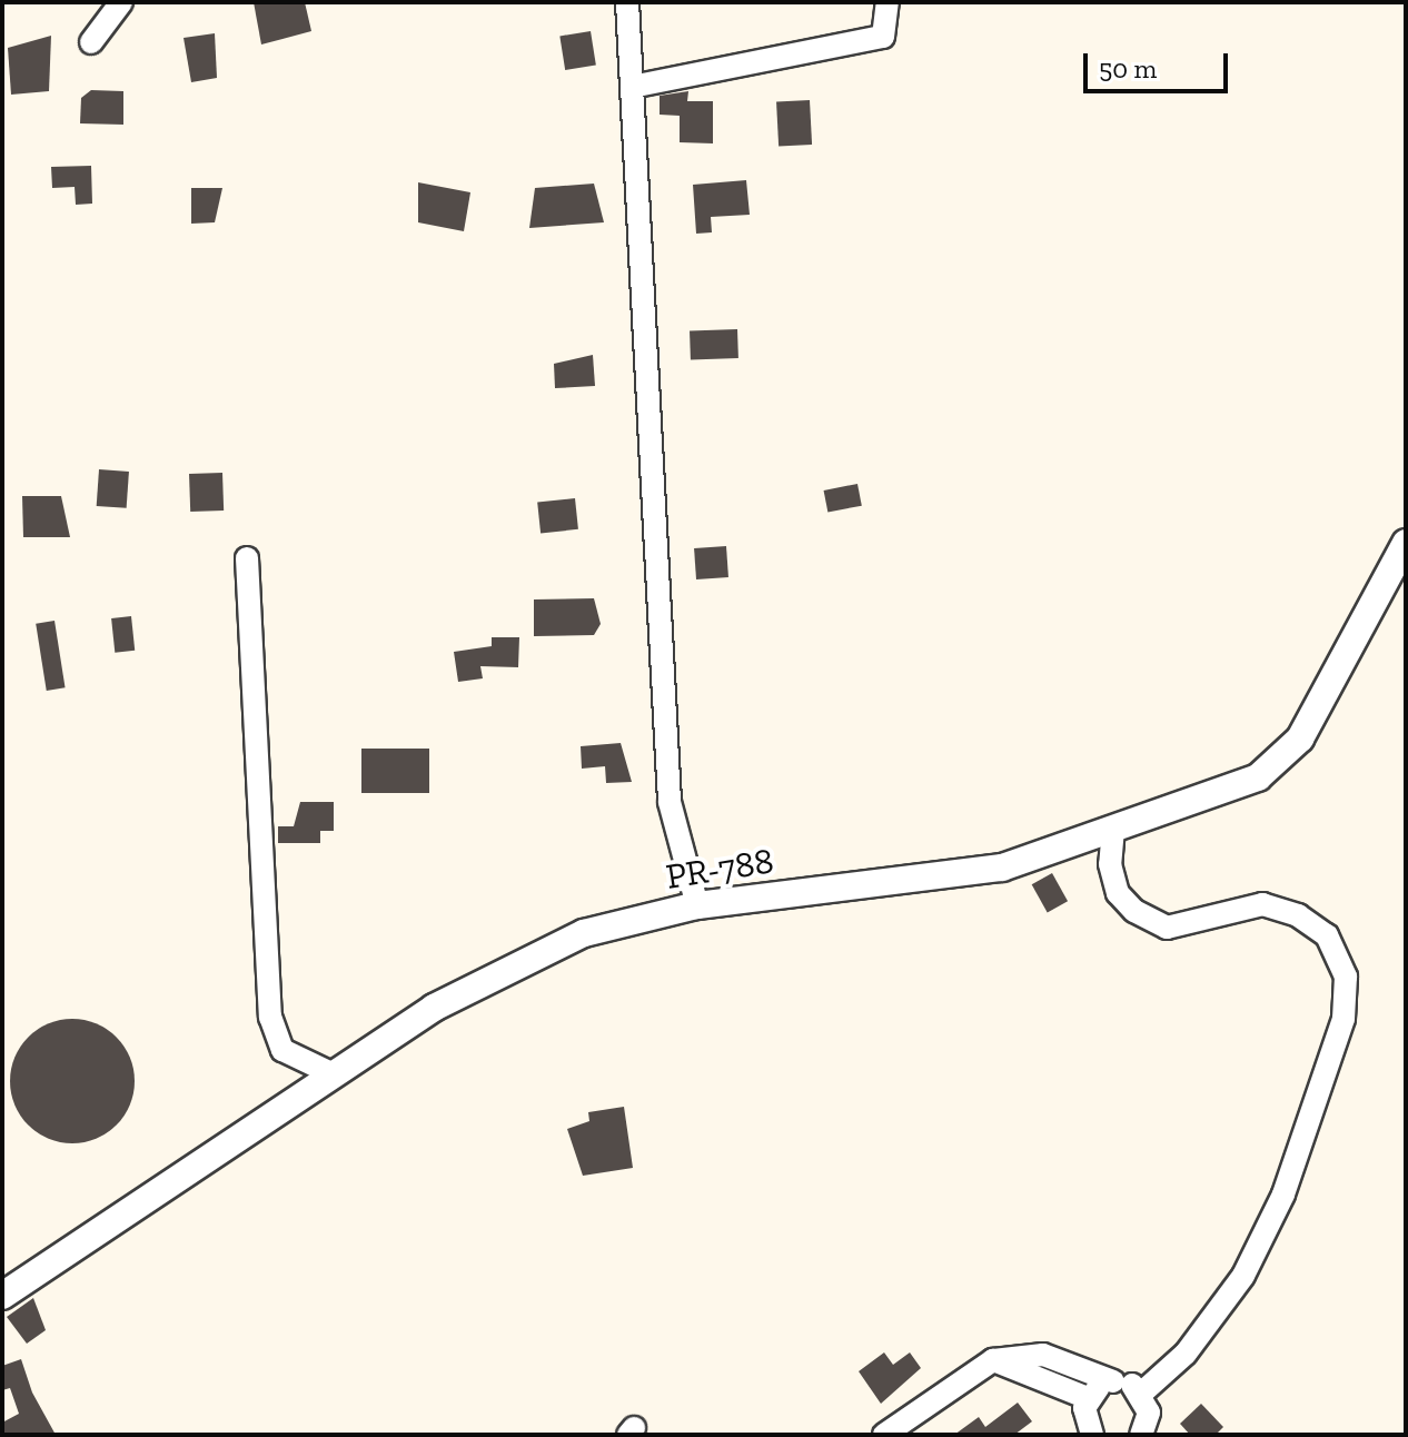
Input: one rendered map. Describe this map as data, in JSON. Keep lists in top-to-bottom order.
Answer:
{
  "streets": {
    "street": ["PR-788"]
  },
  "scale_bar": "50 m"
}
